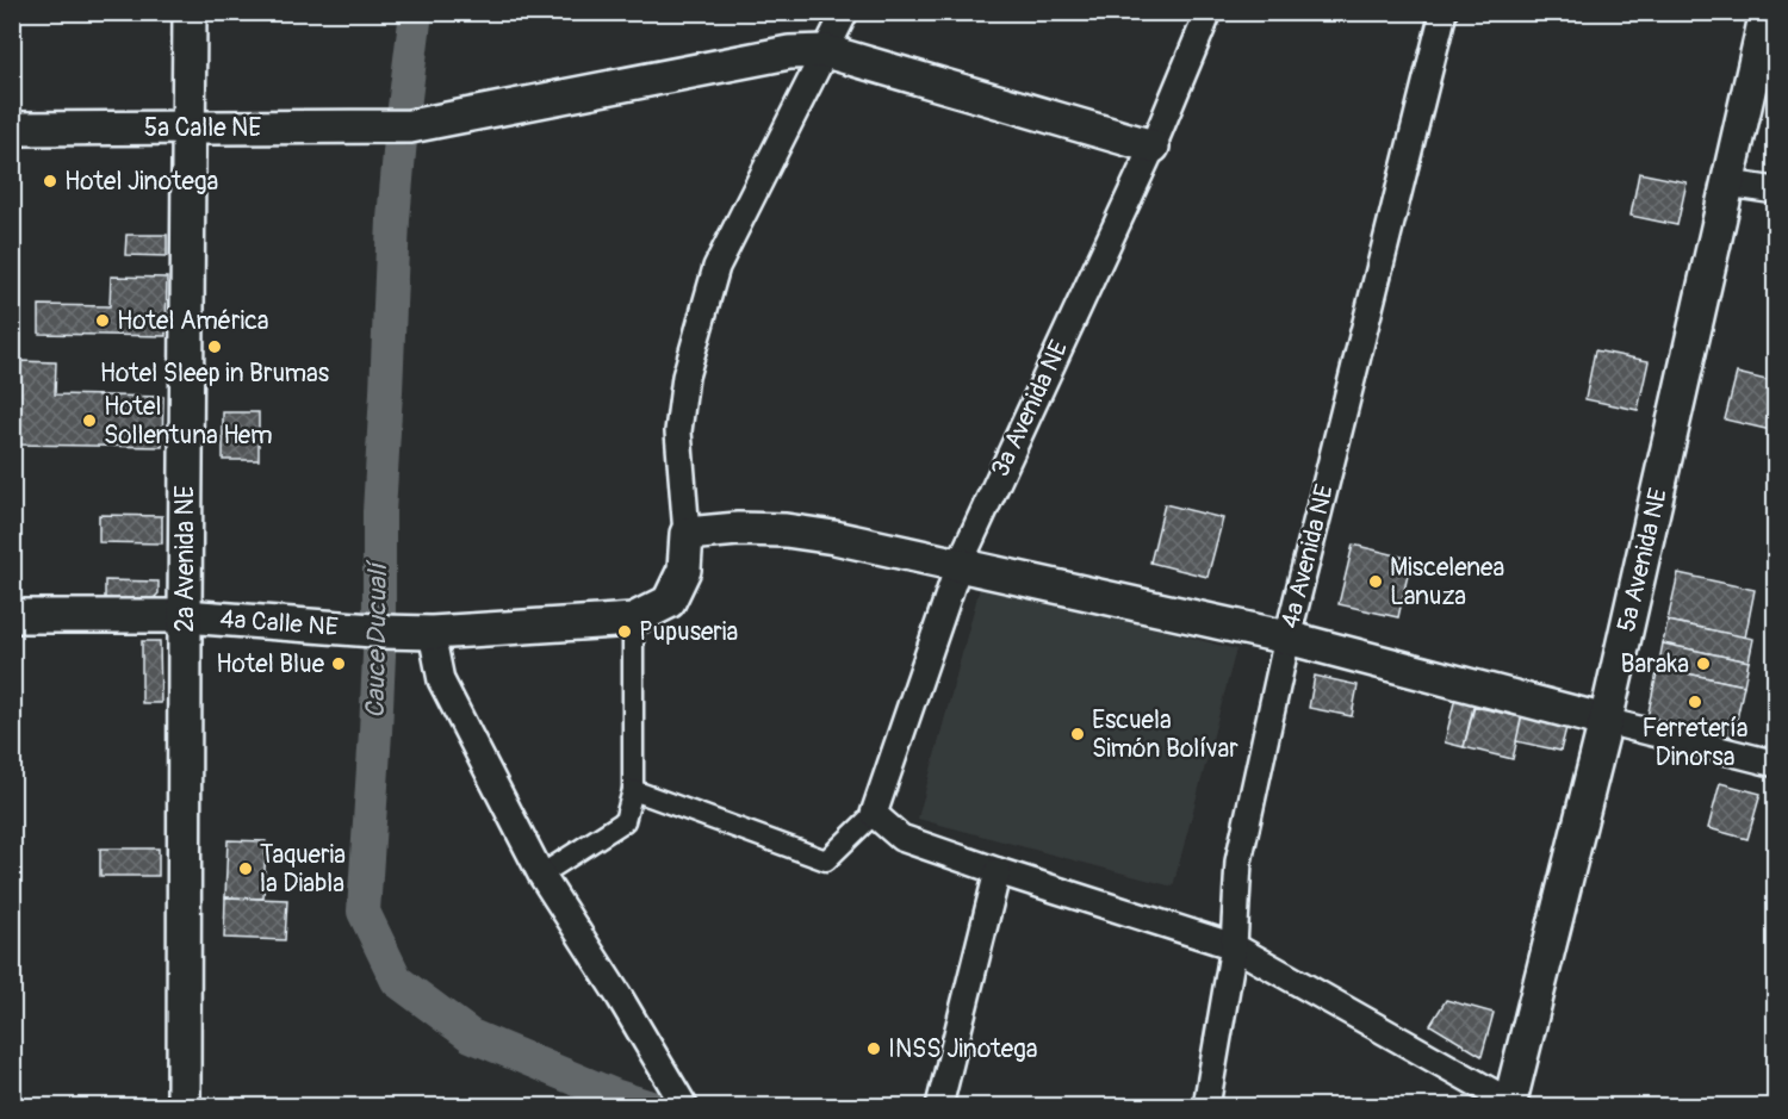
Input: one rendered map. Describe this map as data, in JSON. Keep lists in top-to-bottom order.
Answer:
{
  "streets": {
    "street": [
      "5a Calle NE",
      "3a Avenida NE",
      "4a Avenida NE",
      "2a Avenida NE",
      "5a Avenida NE",
      "4a Calle NE"
    ]
  },
  "crossings": [
    ["5a Calle NE", "3a Avenida NE"],
    ["5a Calle NE", "2a Avenida NE"],
    ["2a Avenida NE", "4a Calle NE"]
  ],
  "water": ["Cauce Ducualí"],
  "places": [
    "Hotel Jinotega",
    "Hotel América",
    "Hotel Sleep in Brumas",
    "Hotel Sollentuna Hem",
    "Miscelenea Lanuza",
    "Pupuseria",
    "Hotel Blue",
    "Baraka",
    "Ferretería Dinorsa",
    "Escuela Simón Bolívar",
    "Taqueria la Diabla",
    "INSS Jinotega"
  ]
}
